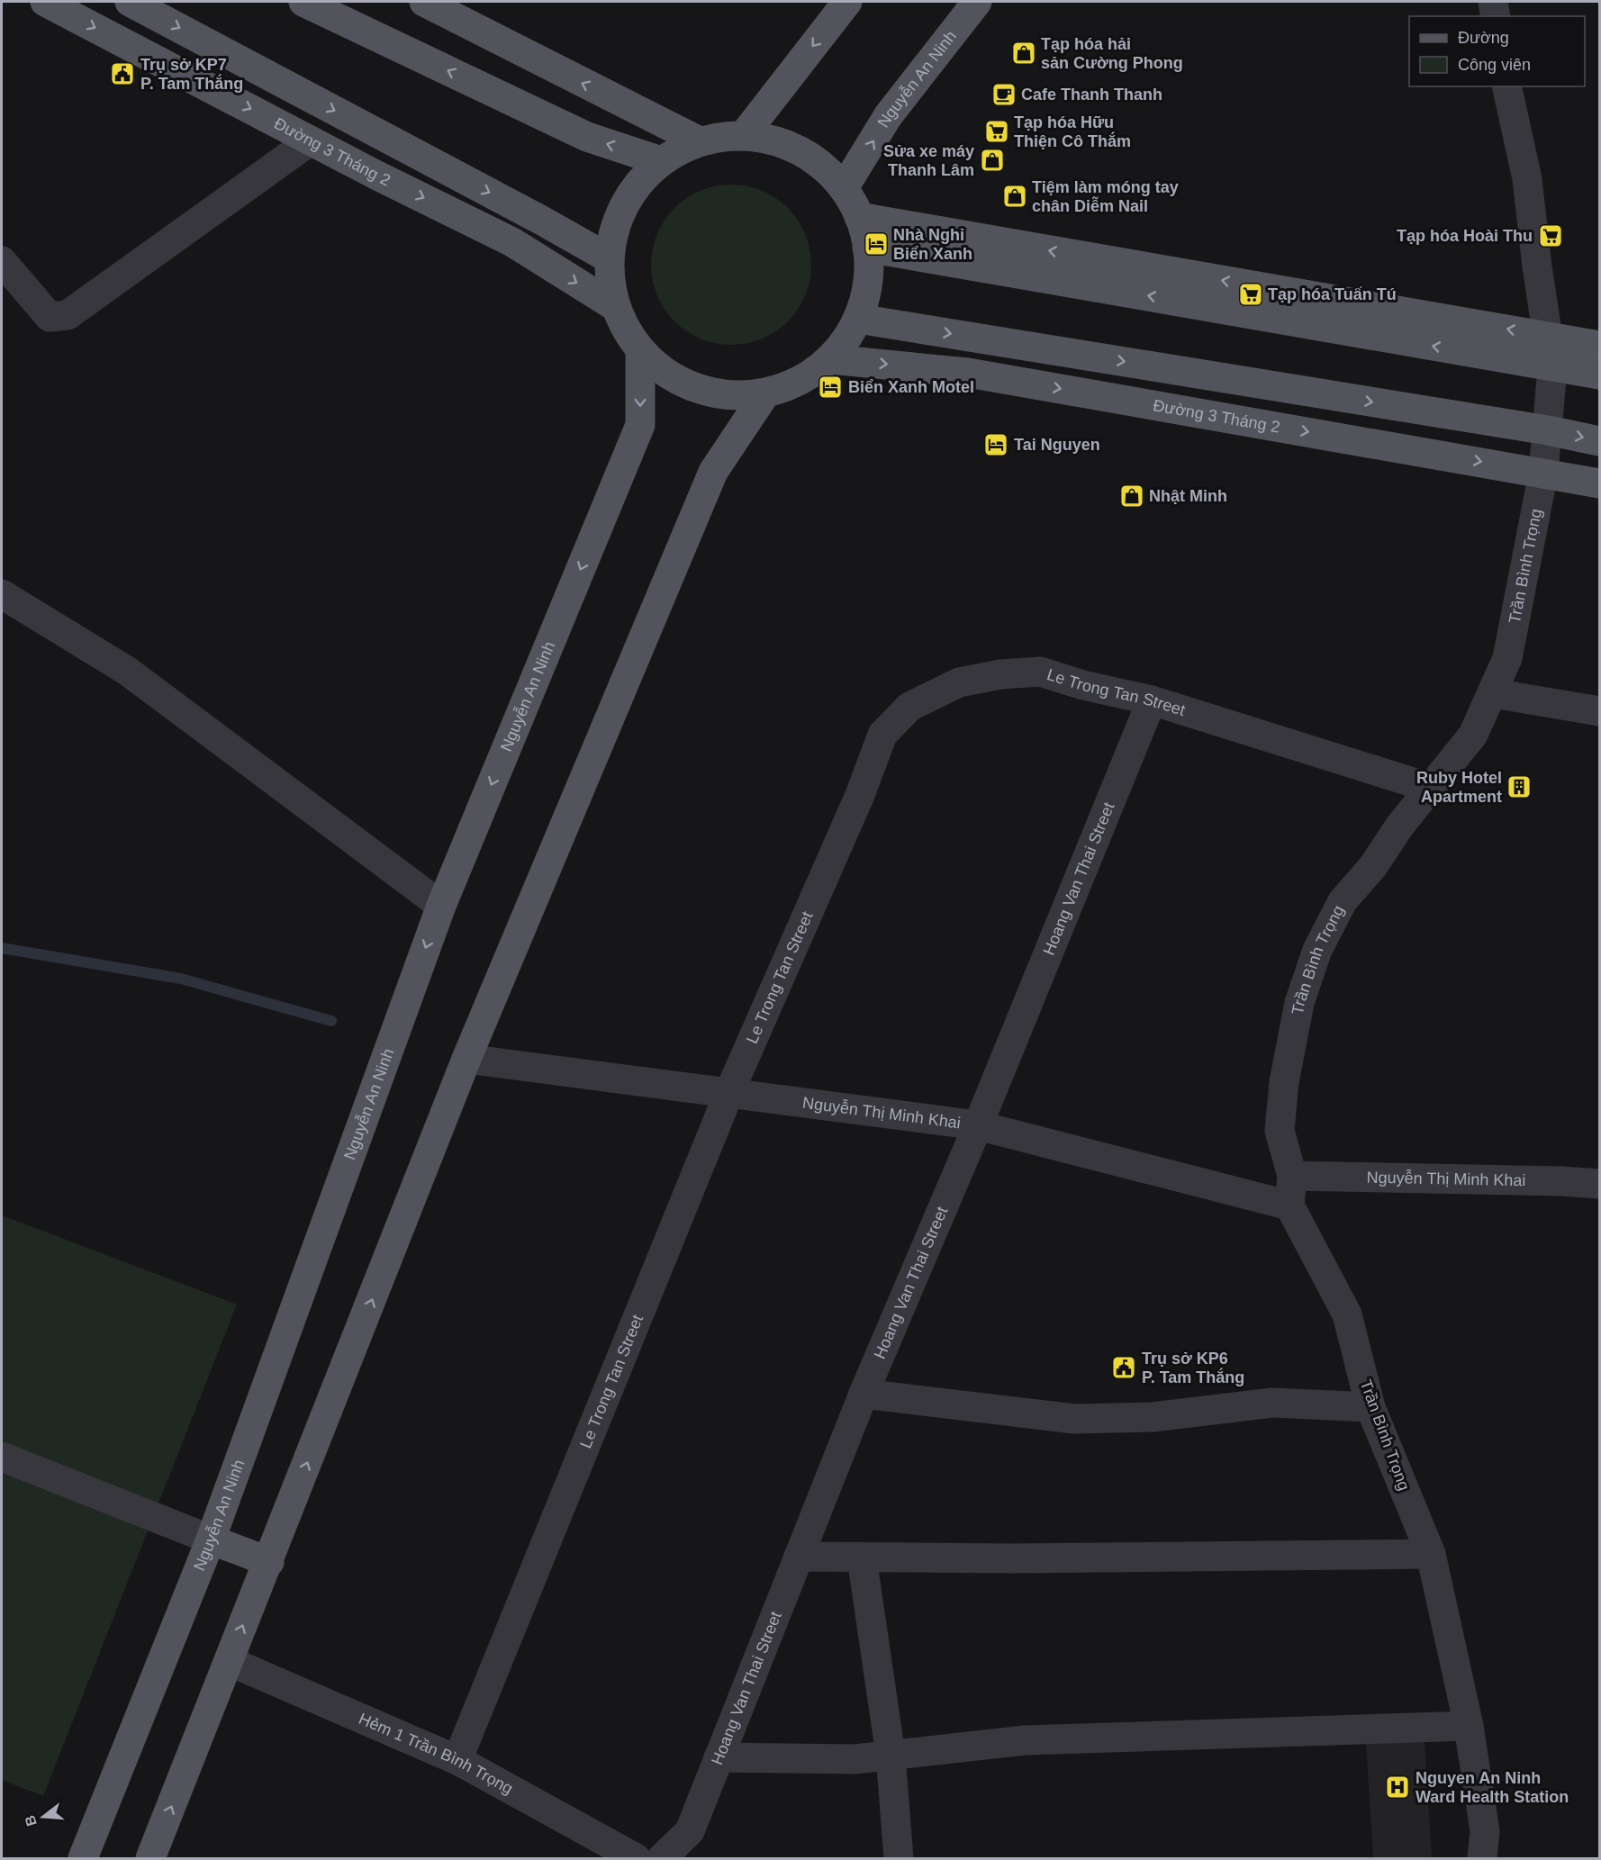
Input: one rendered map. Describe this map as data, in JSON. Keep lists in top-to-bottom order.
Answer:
{
  "streets": {
    "main road": ["Nguyễn An Ninh", "Đường 3 Tháng 2"],
    "street": [
      "Trần Bình Trọng",
      "Le Trong Tan Street",
      "Hoang Van Thai Street",
      "Nguyễn Thị Minh Khai",
      "Hẻm 1 Trần Bình Trọng"
    ]
  },
  "crossings": [
    ["Đường 3 Tháng 2", "Trần Bình Trọng"],
    ["Trần Bình Trọng", "Le Trong Tan Street"],
    ["Trần Bình Trọng", "Nguyễn Thị Minh Khai"],
    ["Le Trong Tan Street", "Hoang Van Thai Street"],
    ["Le Trong Tan Street", "Nguyễn Thị Minh Khai"],
    ["Le Trong Tan Street", "Hẻm 1 Trần Bình Trọng"],
    ["Hoang Van Thai Street", "Nguyễn Thị Minh Khai"]
  ],
  "places": {
    "shop": [
      "Tạp hóa hải sản Cường Phong",
      "Sửa xe máy Thanh Lâm",
      "Tiệm làm móng tay chân Diễm Nail",
      "Nhật Minh"
    ],
    "public building": ["Trụ sở KP7 P. Tam Thắng", "Trụ sở KP6 P. Tam Thắng"],
    "cafe": ["Cafe Thanh Thanh"],
    "supermarket": ["Tạp hóa Hữu Thiện Cô Thắm", "Tạp hóa Hoài Thu", "Tạp hóa Tuấn Tú"],
    "hotel": ["Nhà Nghỉ Biển Xanh", "Biển Xanh Motel", "Tai Nguyen"],
    "building": ["Ruby Hotel Apartment"],
    "hospital": ["Nguyen An Ninh Ward Health Station"]
  },
  "legend": ["Đường", "Công viên"],
  "north": "left"
}
